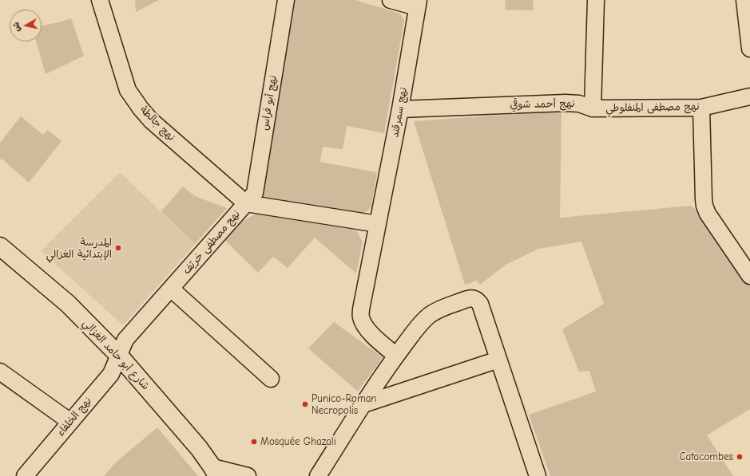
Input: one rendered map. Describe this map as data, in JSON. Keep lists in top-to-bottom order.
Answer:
{
  "streets": {
    "main road": ["شارع أبو حامد الغزالي"],
    "street": [
      "نهج أبو فراس",
      "نهج أحمد شوقي",
      "نهج مصطفى المنفلوطي",
      "نهج سمرقند",
      "نهج جالطة",
      "نهج مصطفى خريّف",
      "نهج الخلفاء"
    ]
  },
  "crossings": [
    ["نهج أبو فراس", "نهج جالطة"],
    ["نهج أبو فراس", "نهج مصطفى خريّف"],
    ["نهج أحمد شوقي", "نهج مصطفى المنفلوطي"],
    ["نهج أحمد شوقي", "نهج سمرقند"],
    ["نهج سمرقند", "نهج مصطفى خريّف"],
    ["نهج جالطة", "نهج مصطفى خريّف"],
    ["نهج مصطفى خريّف", "شارع أبو حامد الغزالي"],
    ["نهج مصطفى خريّف", "نهج الخلفاء"],
    ["شارع أبو حامد الغزالي", "نهج الخلفاء"]
  ],
  "places": [
    "المدرسة الإبتدائية الغزالي",
    "Punico-Roman Necropolis",
    "Mosquée Ghazali",
    "Catacombes"
  ],
  "north": "left"
}
